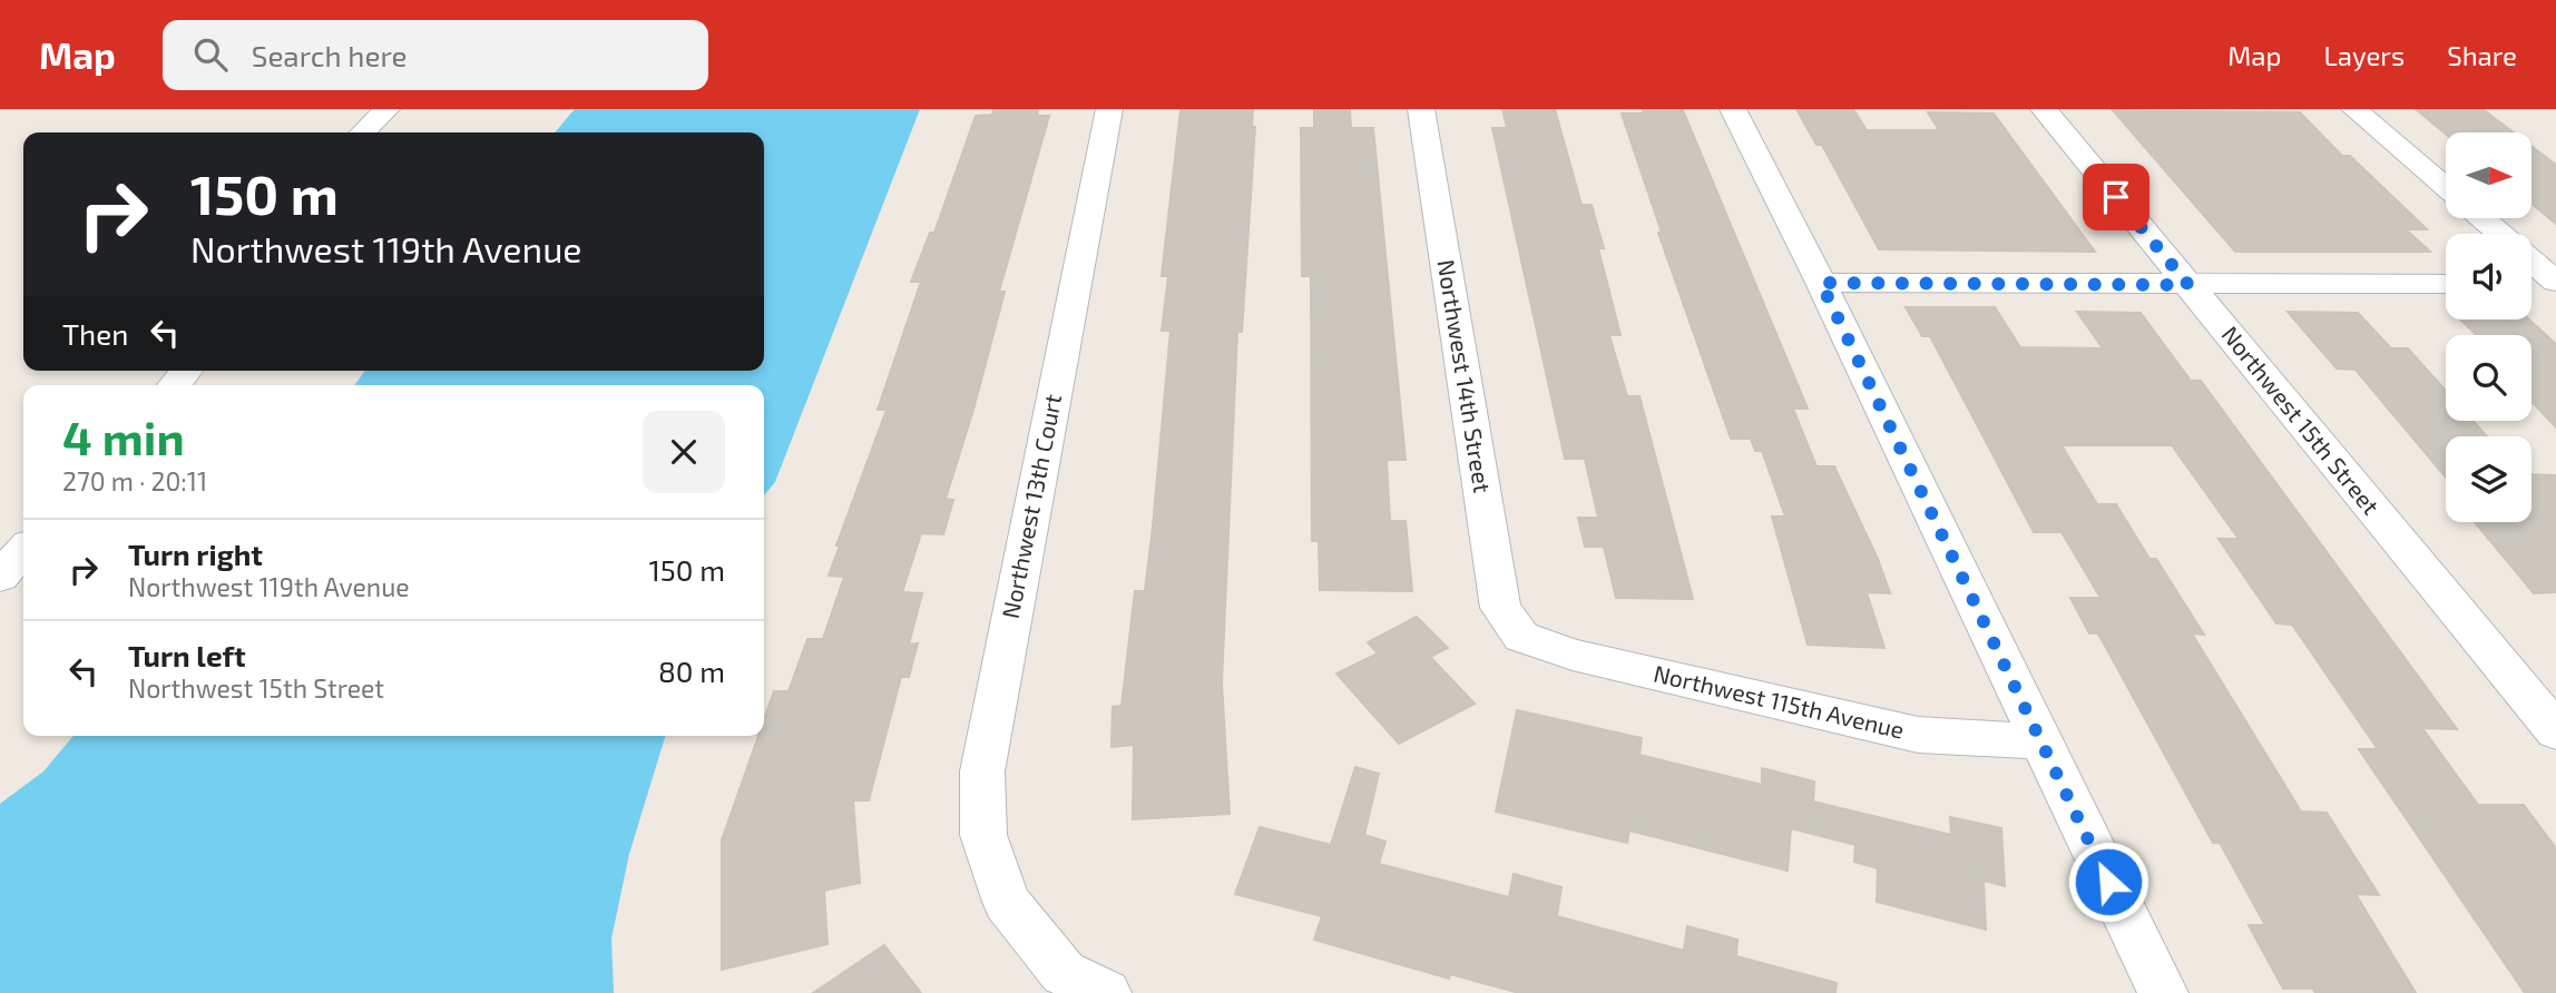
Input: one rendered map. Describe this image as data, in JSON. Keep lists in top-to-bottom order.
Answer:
{
  "streets": {
    "street": [
      "Northwest 14th Street",
      "Northwest 15th Street",
      "Northwest 13th Court",
      "Northwest 115th Avenue"
    ]
  },
  "crossings": [
    ["Northwest 14th Street", "Northwest 115th Avenue"]
  ],
  "north": "right",
  "page": {
    "header": "Map",
    "search": "Search here",
    "nav": ["Map", "Layers", "Share"],
    "turn": ["150 m", "Northwest 119th Avenue"],
    "then": "Then",
    "heading": ["4 min", "270 m · 20:11"],
    "list": [
      {
        "name": "Turn right",
        "note": "Northwest 119th Avenue",
        "value": "150 m"
      },
      {
        "name": "Turn left",
        "note": "Northwest 15th Street",
        "value": "80 m"
      }
    ]
  }
}
